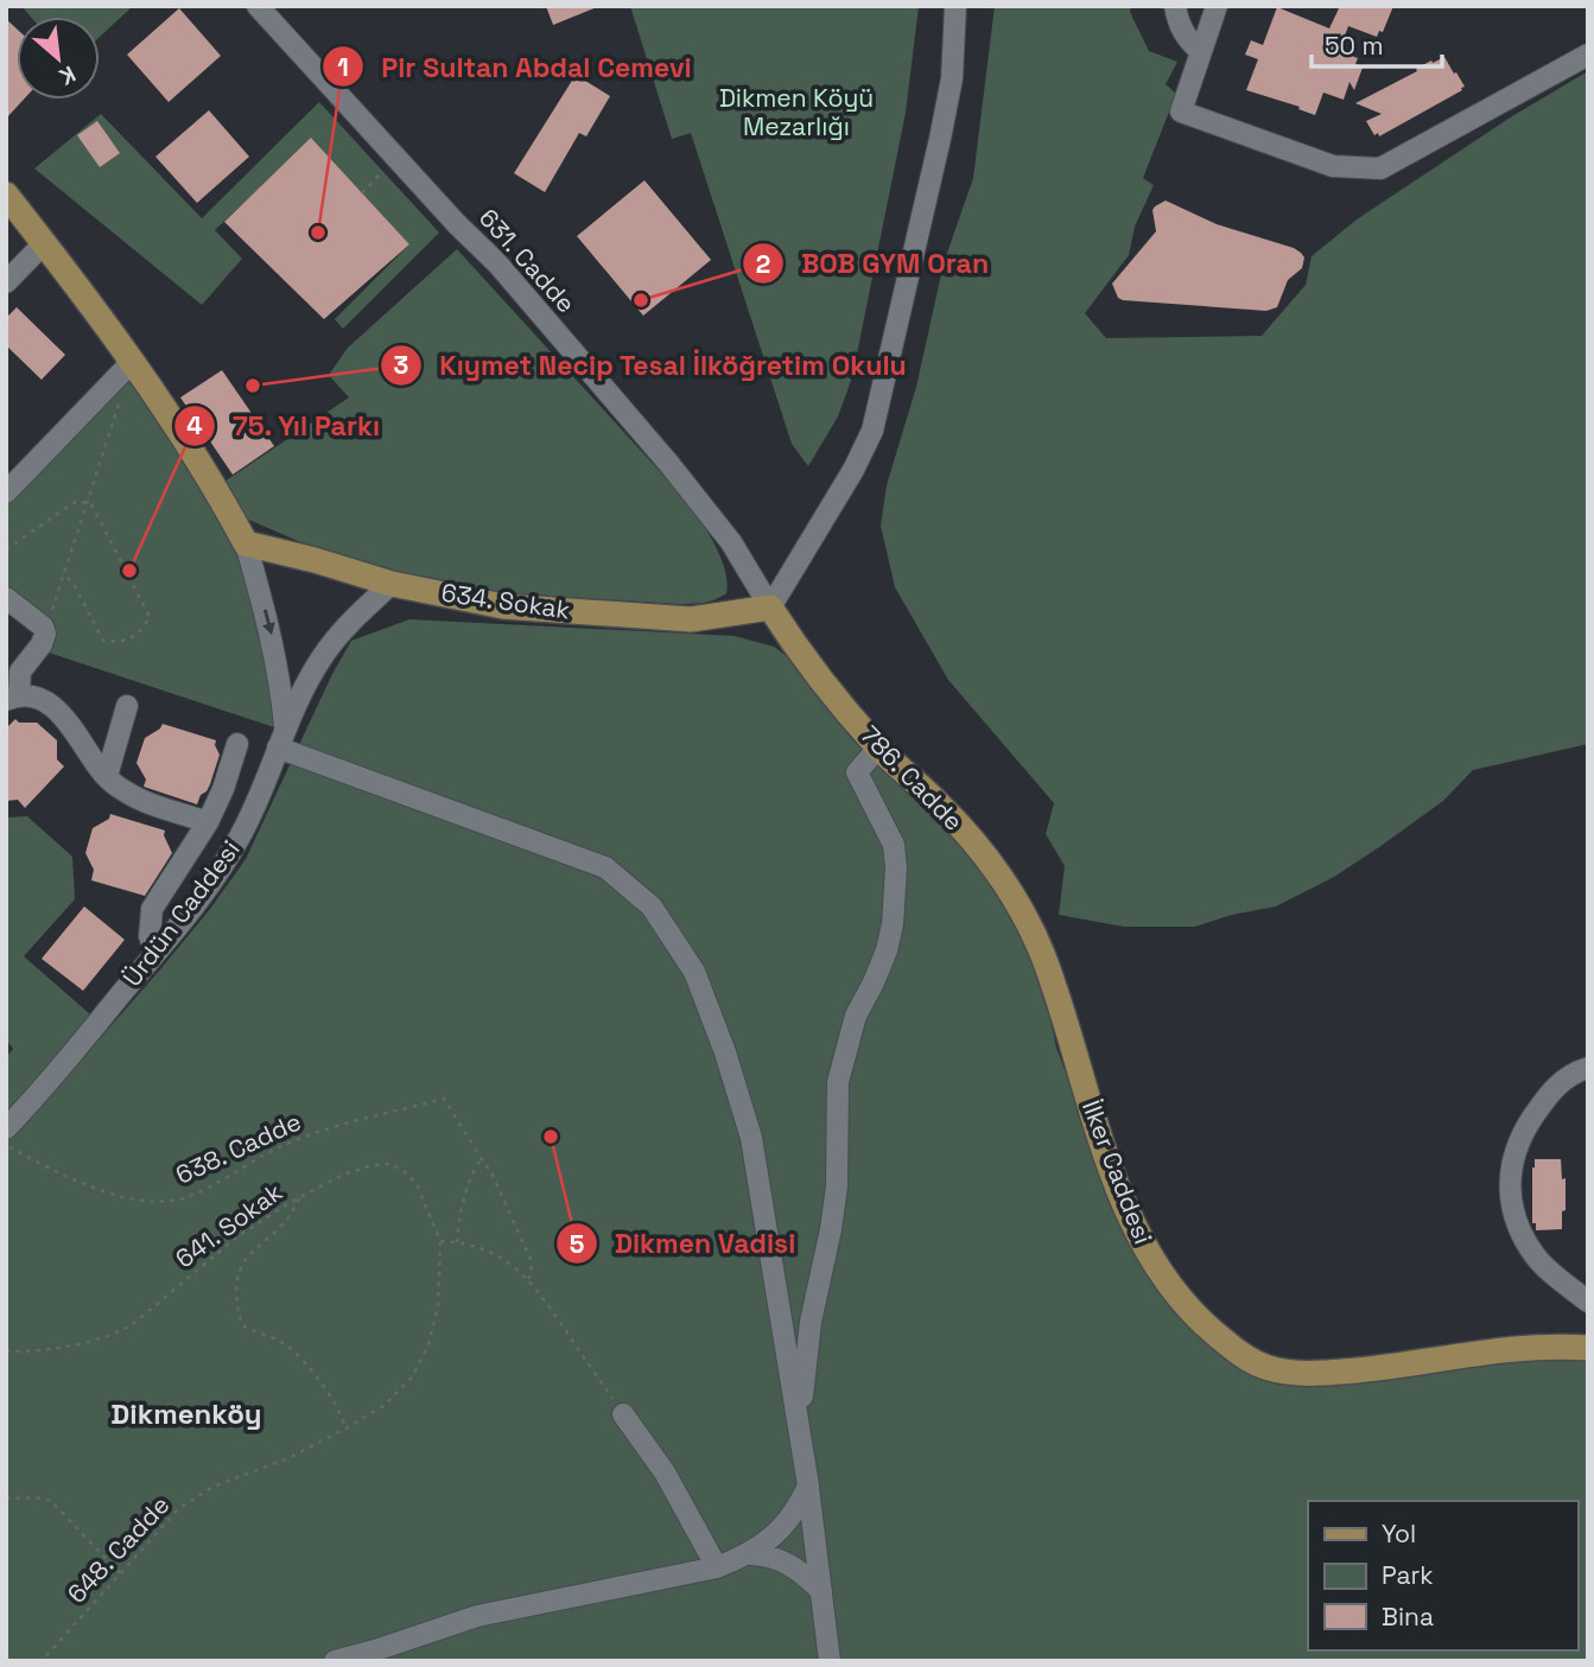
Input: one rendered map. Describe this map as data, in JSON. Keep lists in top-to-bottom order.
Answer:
{
  "streets": {
    "main road": [
      "634. Sokak",
      "786. Cadde",
      "Ürdün Caddesi",
      "İlker Caddesi"
    ],
    "street": ["631. Cadde"],
    "path": ["638. Cadde", "641. Sokak", "648. Cadde"]
  },
  "crossings": [
    ["631. Cadde", "634. Sokak"],
    ["631. Cadde", "786. Cadde"],
    ["634. Sokak", "786. Cadde"],
    ["634. Sokak", "Ürdün Caddesi"],
    ["786. Cadde", "İlker Caddesi"],
    ["641. Sokak", "648. Cadde"]
  ],
  "districts": ["Dikmenköy"],
  "parks": ["Dikmen Köyü Mezarlığı"],
  "places": [
    "Pir Sultan Abdal Cemevi",
    "BOB GYM Oran",
    "Kıymet Necip Tesal İlköğretim Okulu",
    "75. Yıl Parkı",
    "Dikmen Vadisi"
  ],
  "legend": ["Yol", "Park", "Bina"],
  "scale_bar": "50 m",
  "north": "bottom right"
}
